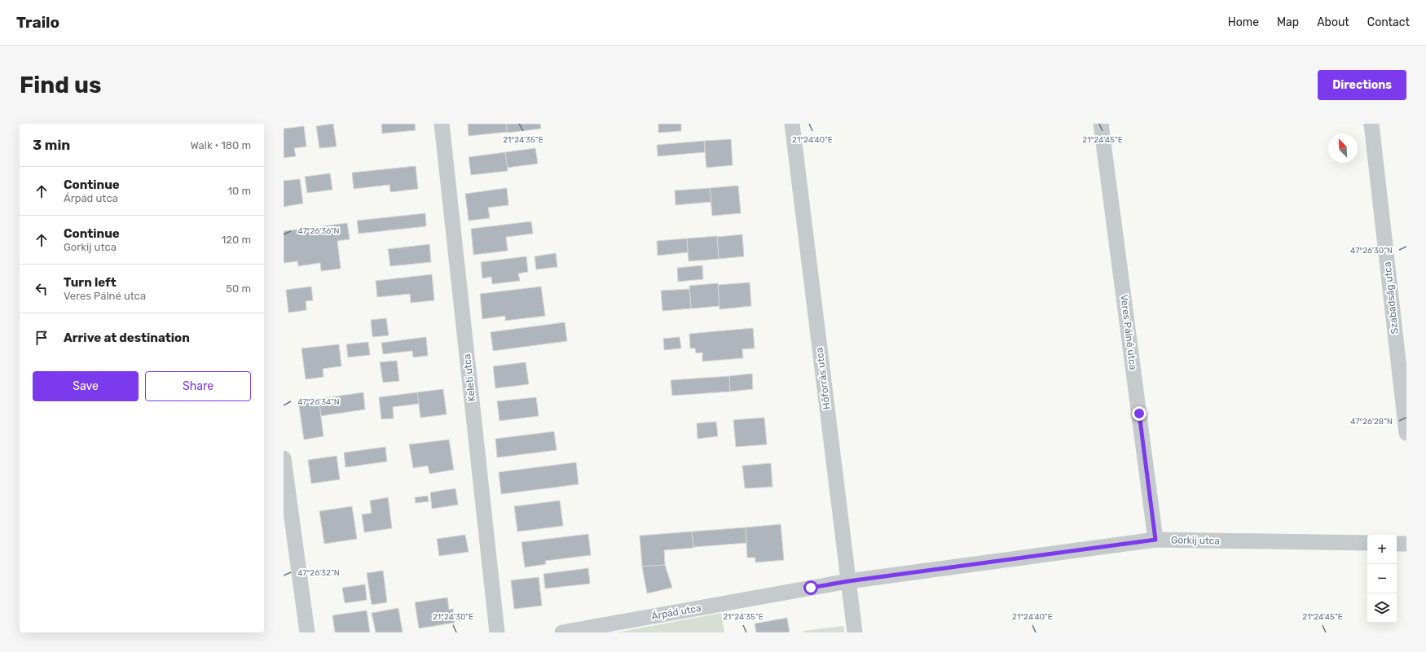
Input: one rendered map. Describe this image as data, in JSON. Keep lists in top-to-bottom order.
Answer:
{
  "streets": {
    "street": [
      "Szabadság utca",
      "Veres Pálné utca",
      "Keleti utca",
      "Hőforrás utca",
      "Gorkij utca",
      "Árpád utca"
    ]
  },
  "crossings": [
    ["Veres Pálné utca", "Gorkij utca"],
    ["Hőforrás utca", "Gorkij utca"],
    ["Hőforrás utca", "Árpád utca"],
    ["Gorkij utca", "Árpád utca"]
  ],
  "north": "top left",
  "page": {
    "header": "Trailo",
    "nav": [
      "Home",
      "Map",
      "About",
      "Contact"
    ],
    "buttons": [
      "Directions",
      ["Save", "Share"]
    ],
    "title": "Find us",
    "heading": ["3 min", "Walk · 180 m"],
    "list": [
      ["Continue", "Árpád utca", "10 m"],
      ["Continue", "Gorkij utca", "120 m"],
      ["Turn left", "Veres Pálné utca", "50 m"],
      "Arrive at destination"
    ],
    "map_buttons": ["+", "−"]
  },
  "coordinates": [
    "21°24'35\"E",
    "21°24'40\"E",
    "21°24'45\"E",
    "47°26'36\"N",
    "47°26'30\"N",
    "47°26'34\"N",
    "47°26'28\"N",
    "47°26'32\"N",
    "21°24'30\"E"
  ]
}
